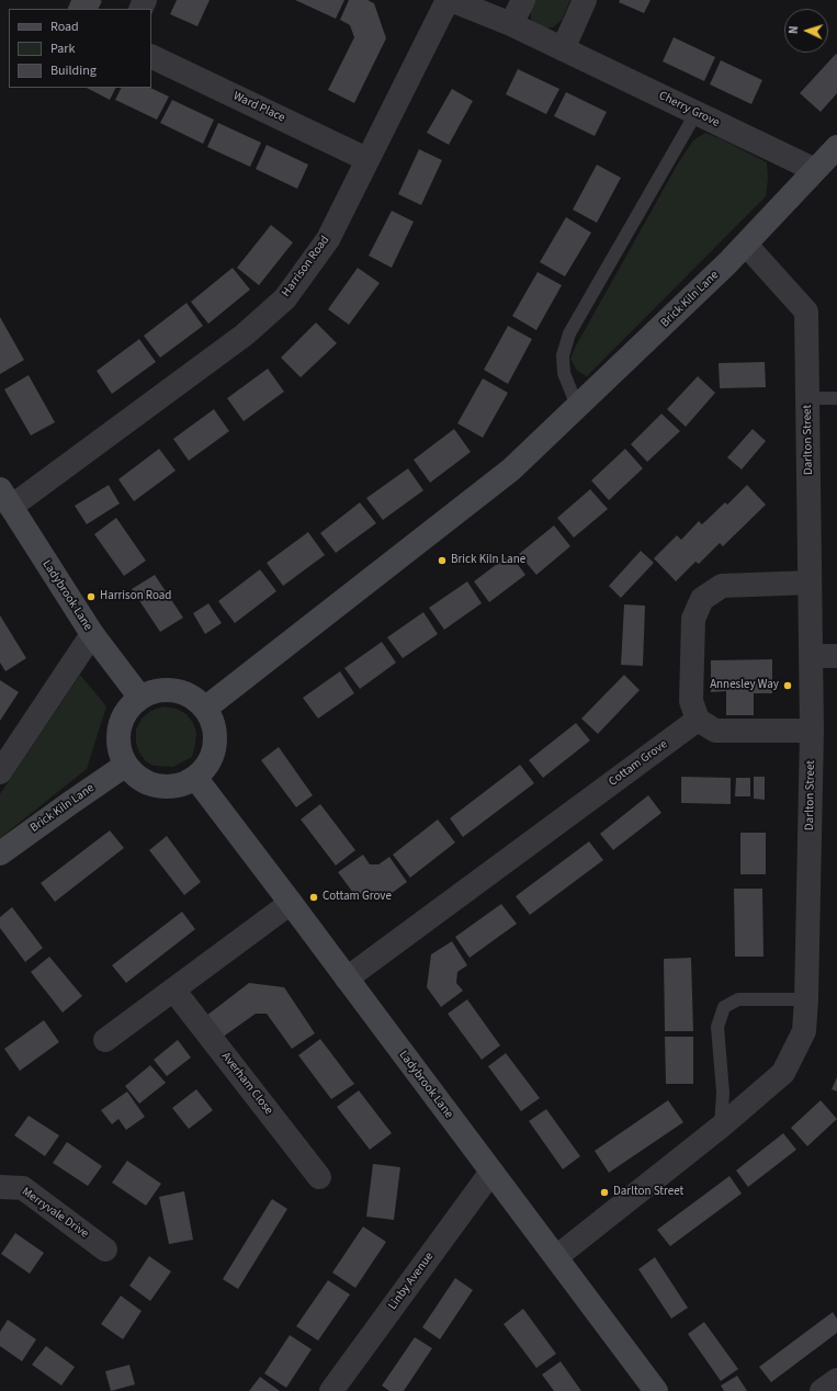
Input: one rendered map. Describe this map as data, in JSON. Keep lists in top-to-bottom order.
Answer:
{
  "streets": {
    "street": [
      "Ward Place",
      "Cherry Grove",
      "Harrison Road",
      "Brick Kiln Lane",
      "Darlton Street",
      "Ladybrook Lane",
      "Cottam Grove",
      "Averham Close",
      "Merryvale Drive",
      "Linby Avenue"
    ]
  },
  "crossings": [
    ["Ward Place", "Harrison Road"],
    ["Cherry Grove", "Brick Kiln Lane"],
    ["Harrison Road", "Ladybrook Lane"],
    ["Brick Kiln Lane", "Darlton Street"],
    ["Brick Kiln Lane", "Ladybrook Lane"],
    ["Darlton Street", "Ladybrook Lane"],
    ["Ladybrook Lane", "Cottam Grove"],
    ["Ladybrook Lane", "Linby Avenue"]
  ],
  "places": [
    "Brick Kiln Lane",
    "Harrison Road",
    "Annesley Way",
    "Cottam Grove",
    "Darlton Street"
  ],
  "legend": ["Road", "Park", "Building"],
  "north": "left"
}
